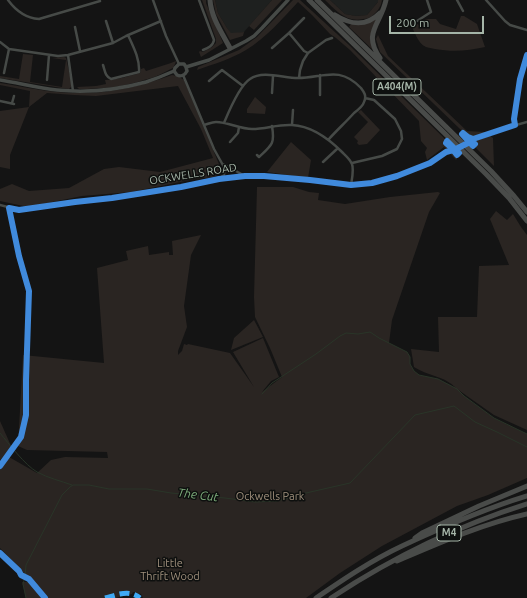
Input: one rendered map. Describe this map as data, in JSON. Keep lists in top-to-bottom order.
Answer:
{
  "streets": {
    "highway": ["A404(M)", "M4"],
    "street": ["OCKWELLS ROAD"]
  },
  "water": ["The Cut"],
  "parks": ["Ockwells Park", "Little Thrift Wood"],
  "scale_bar": "200 m"
}
